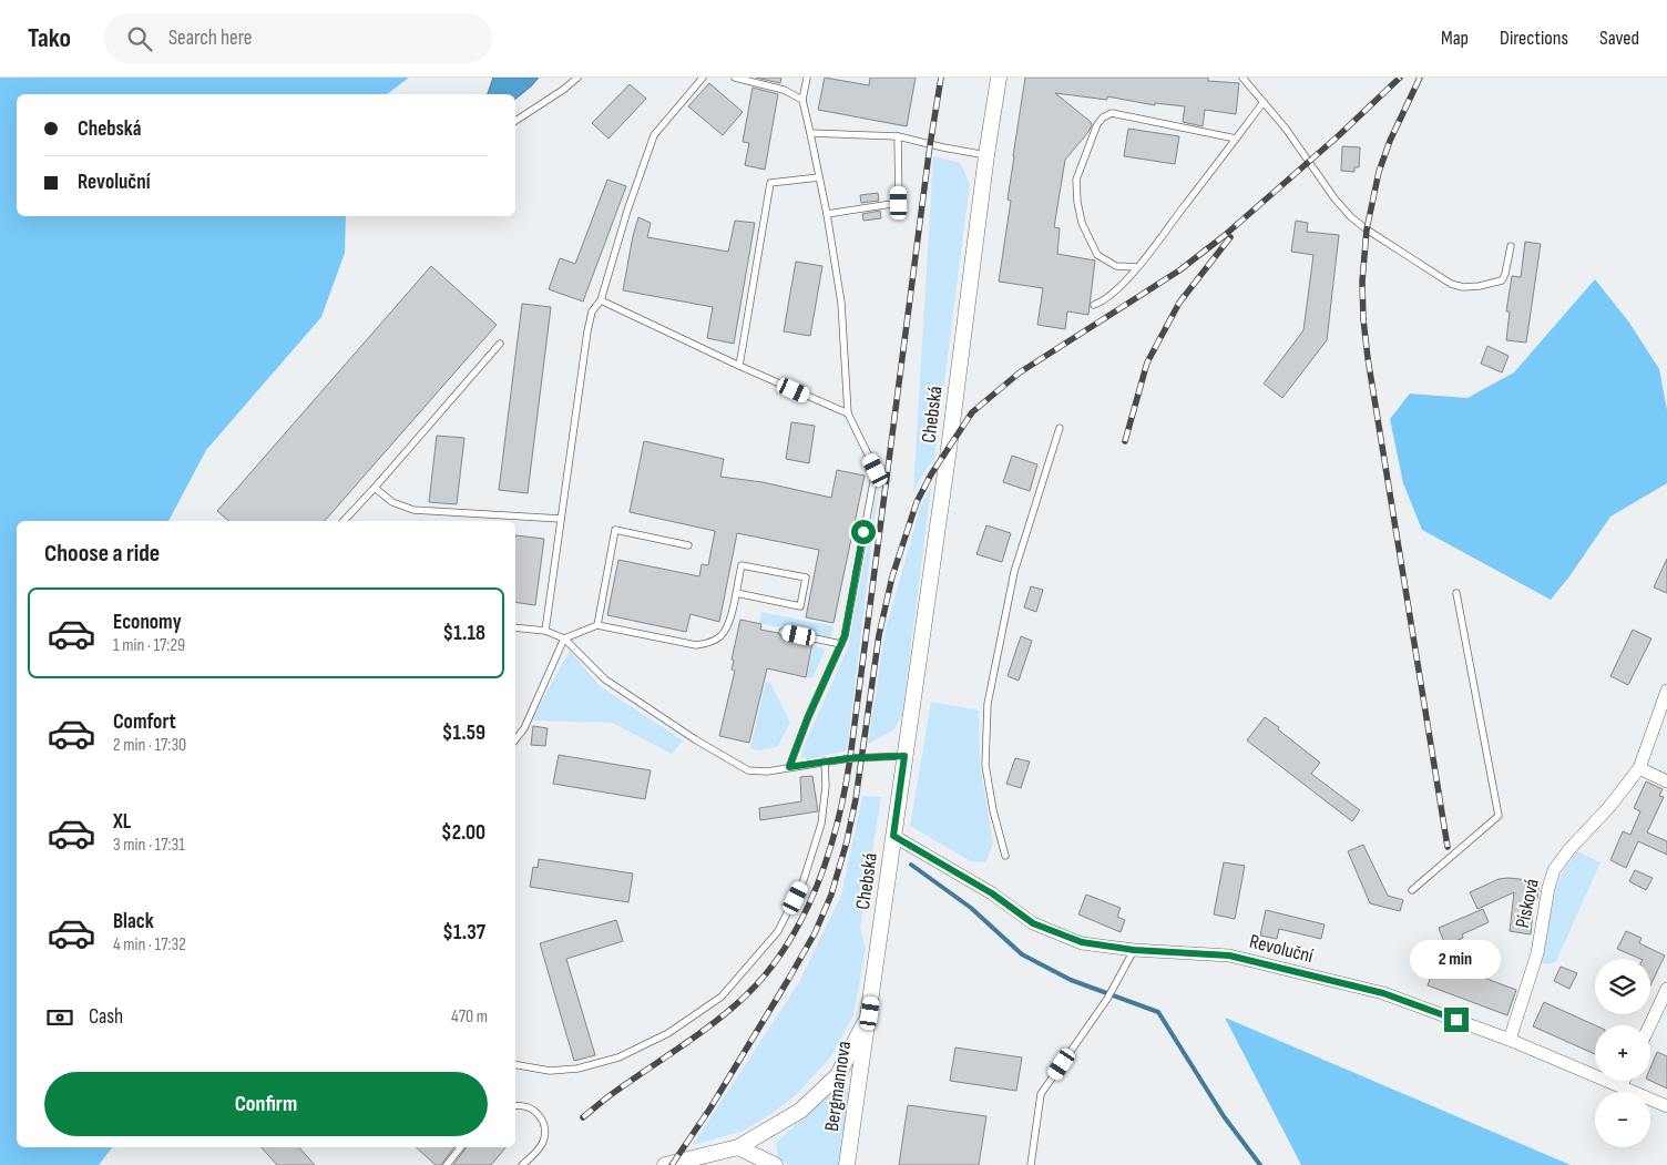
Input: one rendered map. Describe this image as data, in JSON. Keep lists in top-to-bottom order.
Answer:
{
  "streets": {
    "street": [
      "Chebská",
      "Písková",
      "Revoluční",
      "Bergmannova"
    ]
  },
  "crossings": [
    ["Chebská", "Revoluční"],
    ["Chebská", "Bergmannova"],
    ["Písková", "Revoluční"]
  ],
  "page": {
    "header": "Tako",
    "search": "Search here",
    "nav": ["Map", "Directions", "Saved"],
    "banner": ["Chebská", "Revoluční"],
    "heading": "Choose a ride",
    "list": [
      {
        "name": "Economy",
        "note": "1 min · 17:29",
        "value": "$1.18"
      },
      {
        "name": "Comfort",
        "note": "2 min · 17:30",
        "value": "$1.59"
      },
      {
        "name": "XL",
        "note": "3 min · 17:31",
        "value": "$2.00"
      },
      {
        "name": "Black",
        "note": "4 min · 17:32",
        "value": "$1.37"
      }
    ],
    "bubble": "2 min",
    "map_buttons": ["+", "−"],
    "pay": ["Cash", "470 m"],
    "buttons": "Confirm"
  }
}
